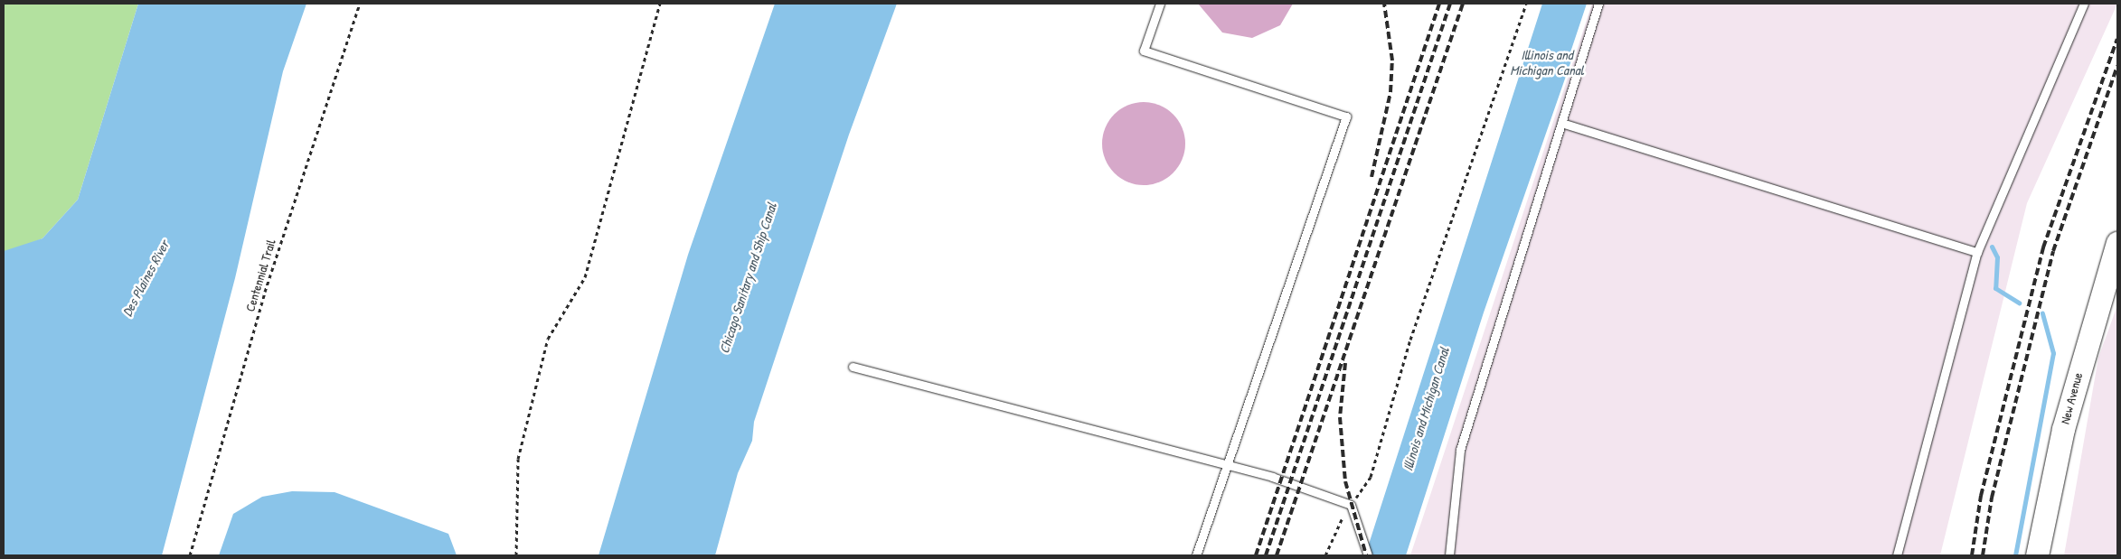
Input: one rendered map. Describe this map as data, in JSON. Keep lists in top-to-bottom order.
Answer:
{
  "streets": {
    "main road": ["New Avenue"],
    "path": ["Centennial Trail"]
  },
  "water": ["Illinois and Michigan Canal", "Des Plaines River", "Chicago Sanitary and Ship Canal"]
}
